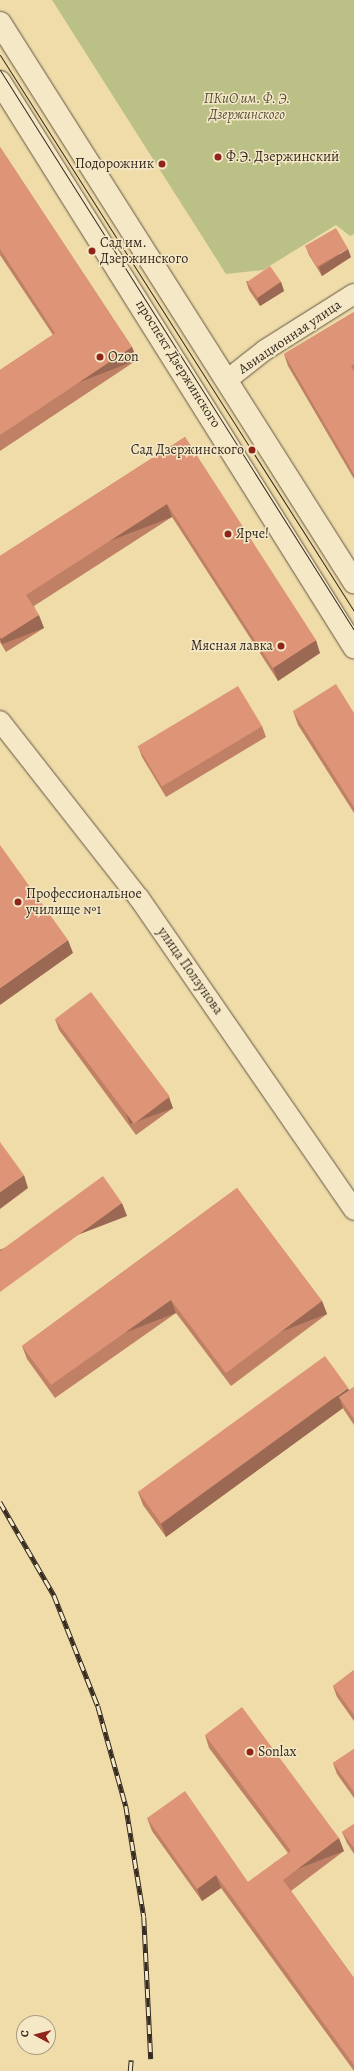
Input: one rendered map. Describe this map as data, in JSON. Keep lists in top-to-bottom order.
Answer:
{
  "streets": {
    "main road": ["проспект Дзержинского"],
    "street": ["Авиационная улица", "улица Ползунова"]
  },
  "parks": ["ПКиО им. Ф. Э. Дзержинского"],
  "places": [
    "Ф.Э. Дзержинский",
    "Подорожник",
    "Сад им. Дзержинского",
    "Ozon",
    "Сад Дзержинского",
    "Ярче!",
    "Мясная лавка",
    "Профессиональное училище №1",
    "Sonlax"
  ],
  "north": "left"
}
